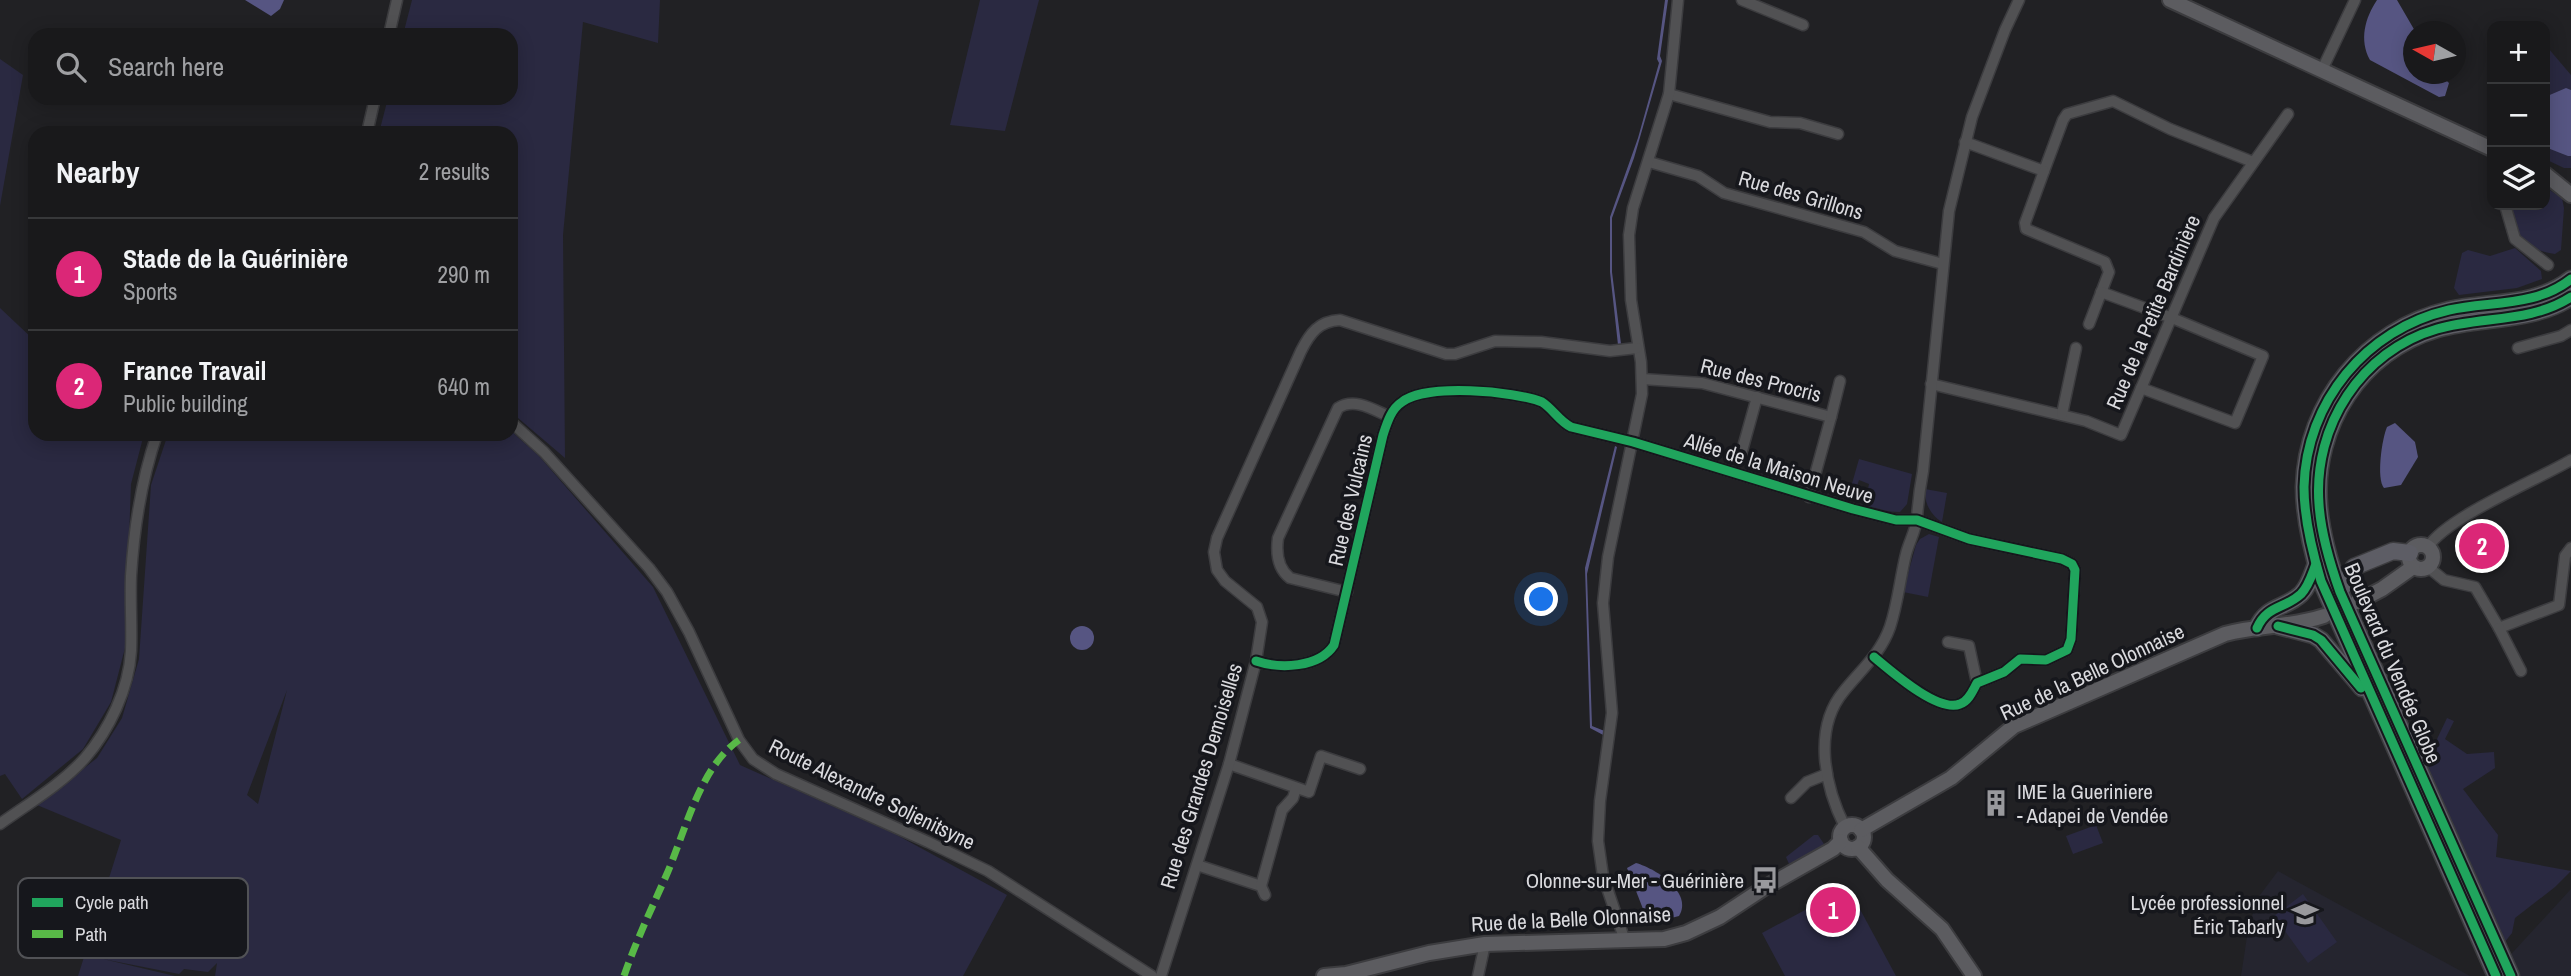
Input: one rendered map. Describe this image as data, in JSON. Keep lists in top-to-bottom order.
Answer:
{
  "streets": {
    "main road": ["Boulevard du Vendée Globe"],
    "street": [
      "Rue des Grillons",
      "Rue de la Petite Bardinière",
      "Rue des Procris",
      "Allée de la Maison Neuve",
      "Rue des Vulcains",
      "Rue de la Belle Olonnaise",
      "Rue des Grandes Demoiselles",
      "Route Alexandre Soljenitsyne"
    ]
  },
  "crossings": [
    ["Rue des Procris", "Allée de la Maison Neuve"],
    ["Allée de la Maison Neuve", "Rue des Vulcains"],
    ["Rue des Vulcains", "Rue des Grandes Demoiselles"]
  ],
  "places": {
    "building": ["IME la Gueriniere - Adapei de Vendée"],
    "bus stop": ["Olonne-sur-Mer - Guérinière"],
    "school or university": ["Lycée professionnel Éric Tabarly"]
  },
  "legend": ["Cycle path", "Path"],
  "north": "left",
  "page": {
    "map_buttons": ["+", "−"],
    "search": "Search here",
    "heading": ["Nearby", "2 results"],
    "list": [
      {
        "mark": "1",
        "name": "Stade de la Guérinière",
        "note": "Sports",
        "value": "290 m"
      },
      {
        "mark": "2",
        "name": "France Travail",
        "note": "Public building",
        "value": "640 m"
      }
    ],
    "pins": ["2", "1"]
  }
}
